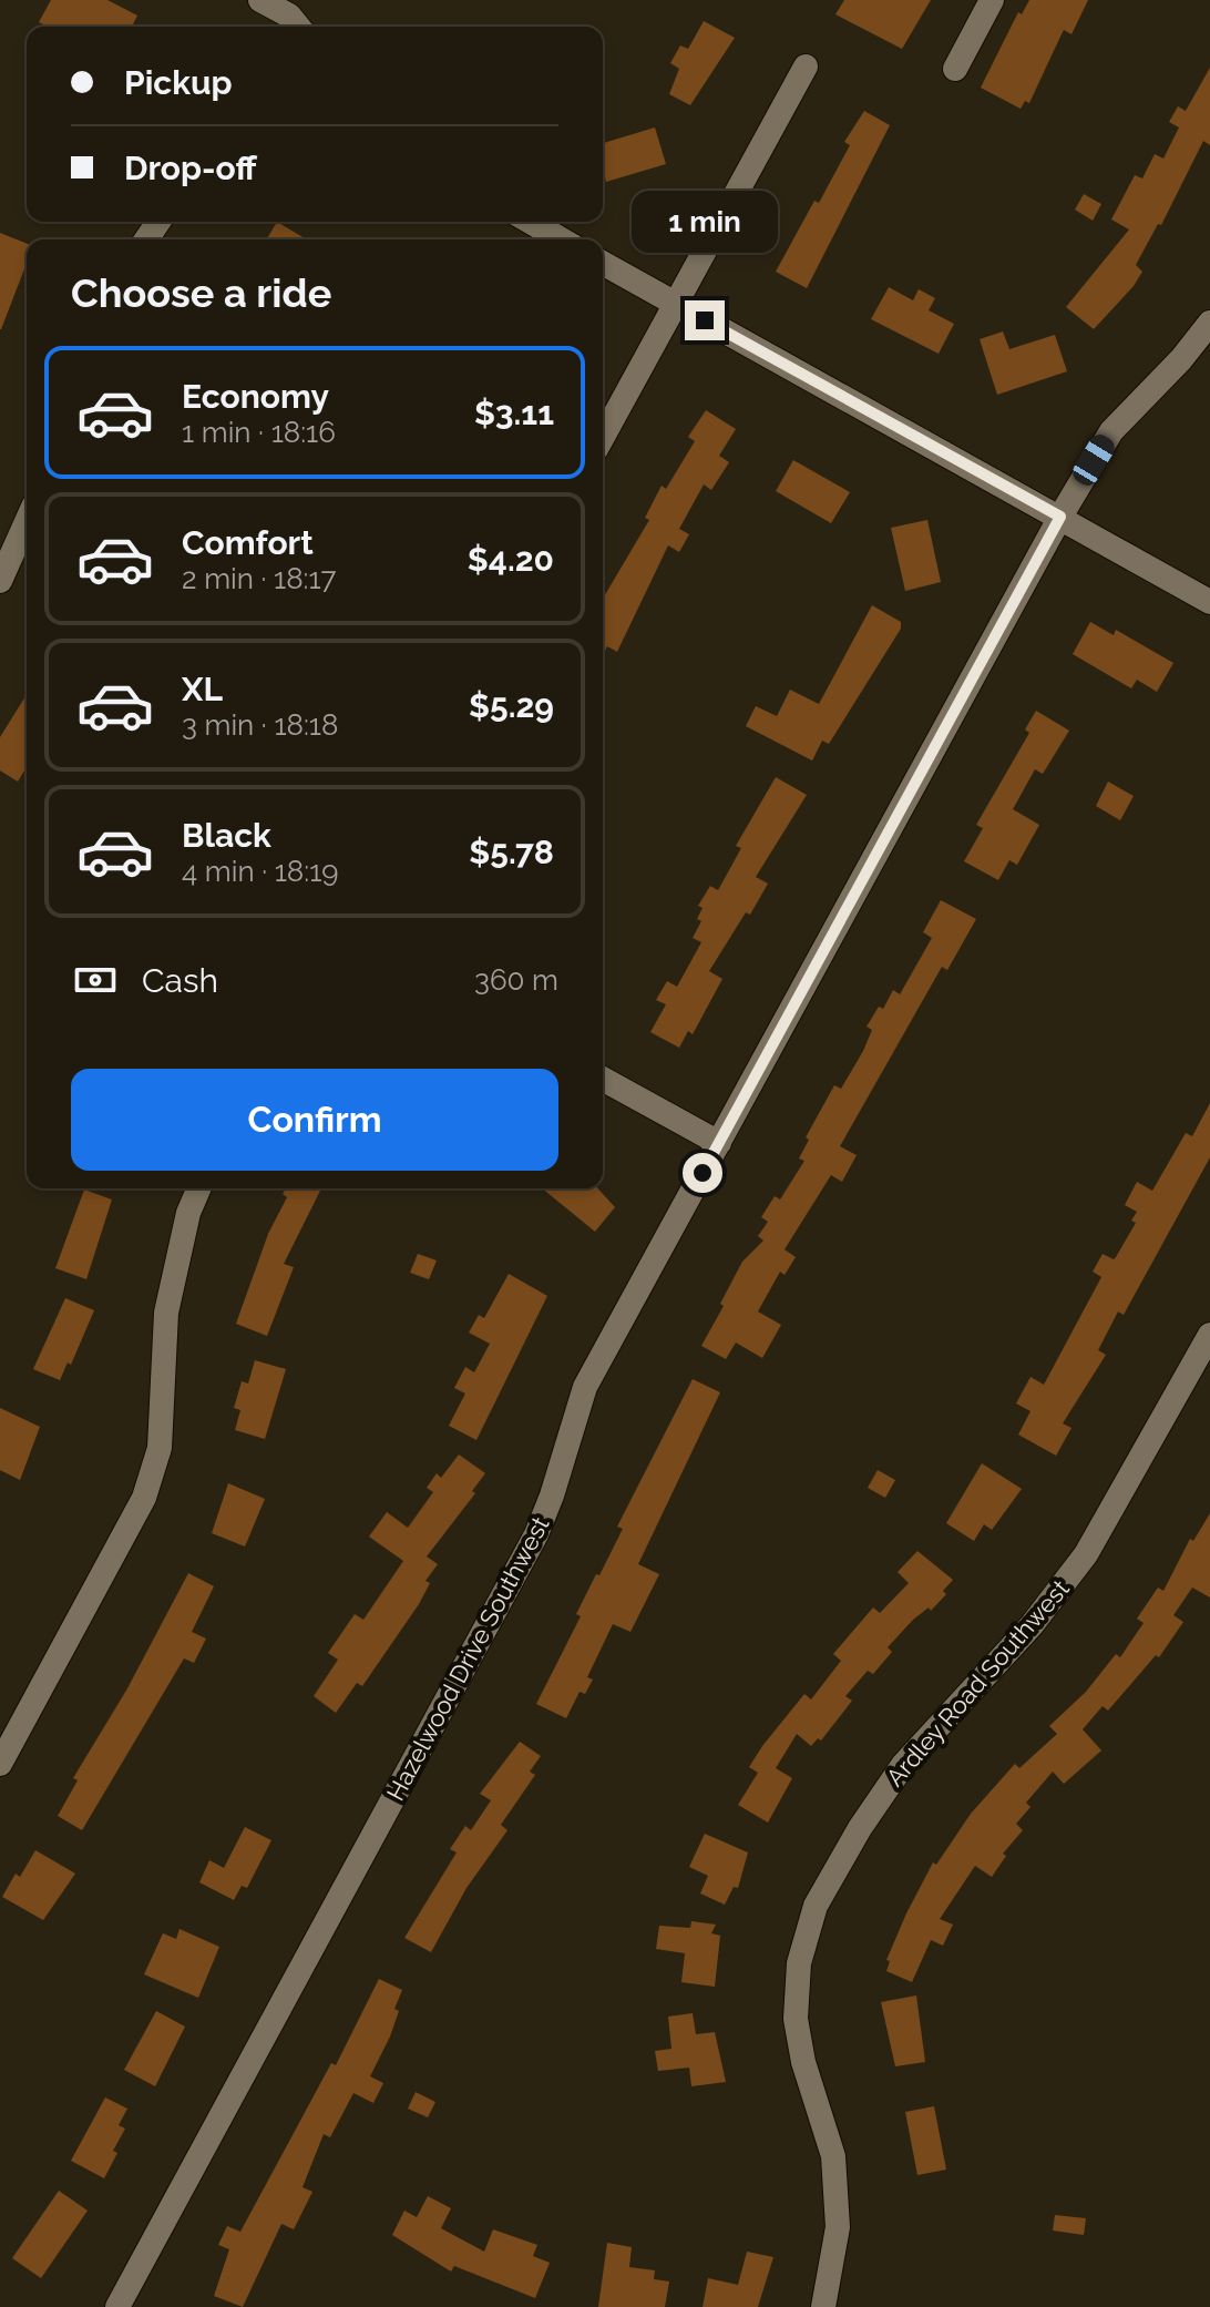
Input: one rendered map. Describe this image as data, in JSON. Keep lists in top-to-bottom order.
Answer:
{
  "streets": {
    "street": ["Hazelwood Drive Southwest", "Ardley Road Southwest"]
  },
  "page": {
    "banner": ["Pickup", "Drop-off"],
    "bubble": "1 min",
    "heading": "Choose a ride",
    "list": [
      {
        "name": "Economy",
        "note": "1 min · 18:16",
        "value": "$3.11"
      },
      {
        "name": "Comfort",
        "note": "2 min · 18:17",
        "value": "$4.20"
      },
      {
        "name": "XL",
        "note": "3 min · 18:18",
        "value": "$5.29"
      },
      {
        "name": "Black",
        "note": "4 min · 18:19",
        "value": "$5.78"
      }
    ],
    "pay": ["Cash", "360 m"],
    "buttons": "Confirm"
  }
}
